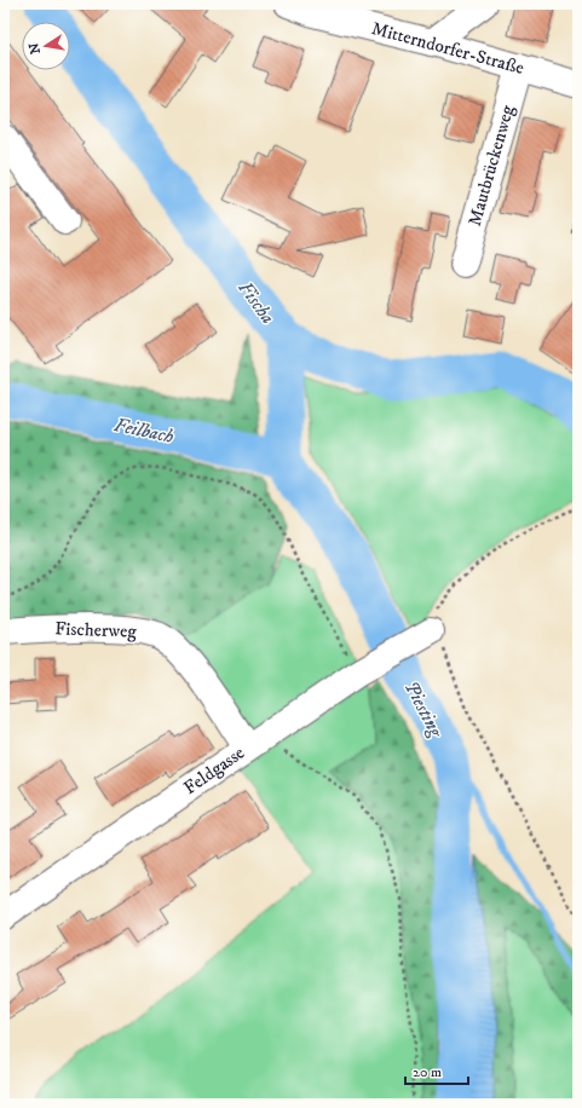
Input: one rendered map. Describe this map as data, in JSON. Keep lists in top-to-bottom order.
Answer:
{
  "streets": {
    "street": [
      "Mitterndorfer-Straße",
      "Mautbrückenweg",
      "Fischerweg",
      "Feldgasse"
    ]
  },
  "crossings": [
    ["Mitterndorfer-Straße", "Mautbrückenweg"],
    ["Fischerweg", "Feldgasse"]
  ],
  "water": ["Fischa", "Feilbach", "Piesting"],
  "scale_bar": "20 m",
  "north": "left"
}
